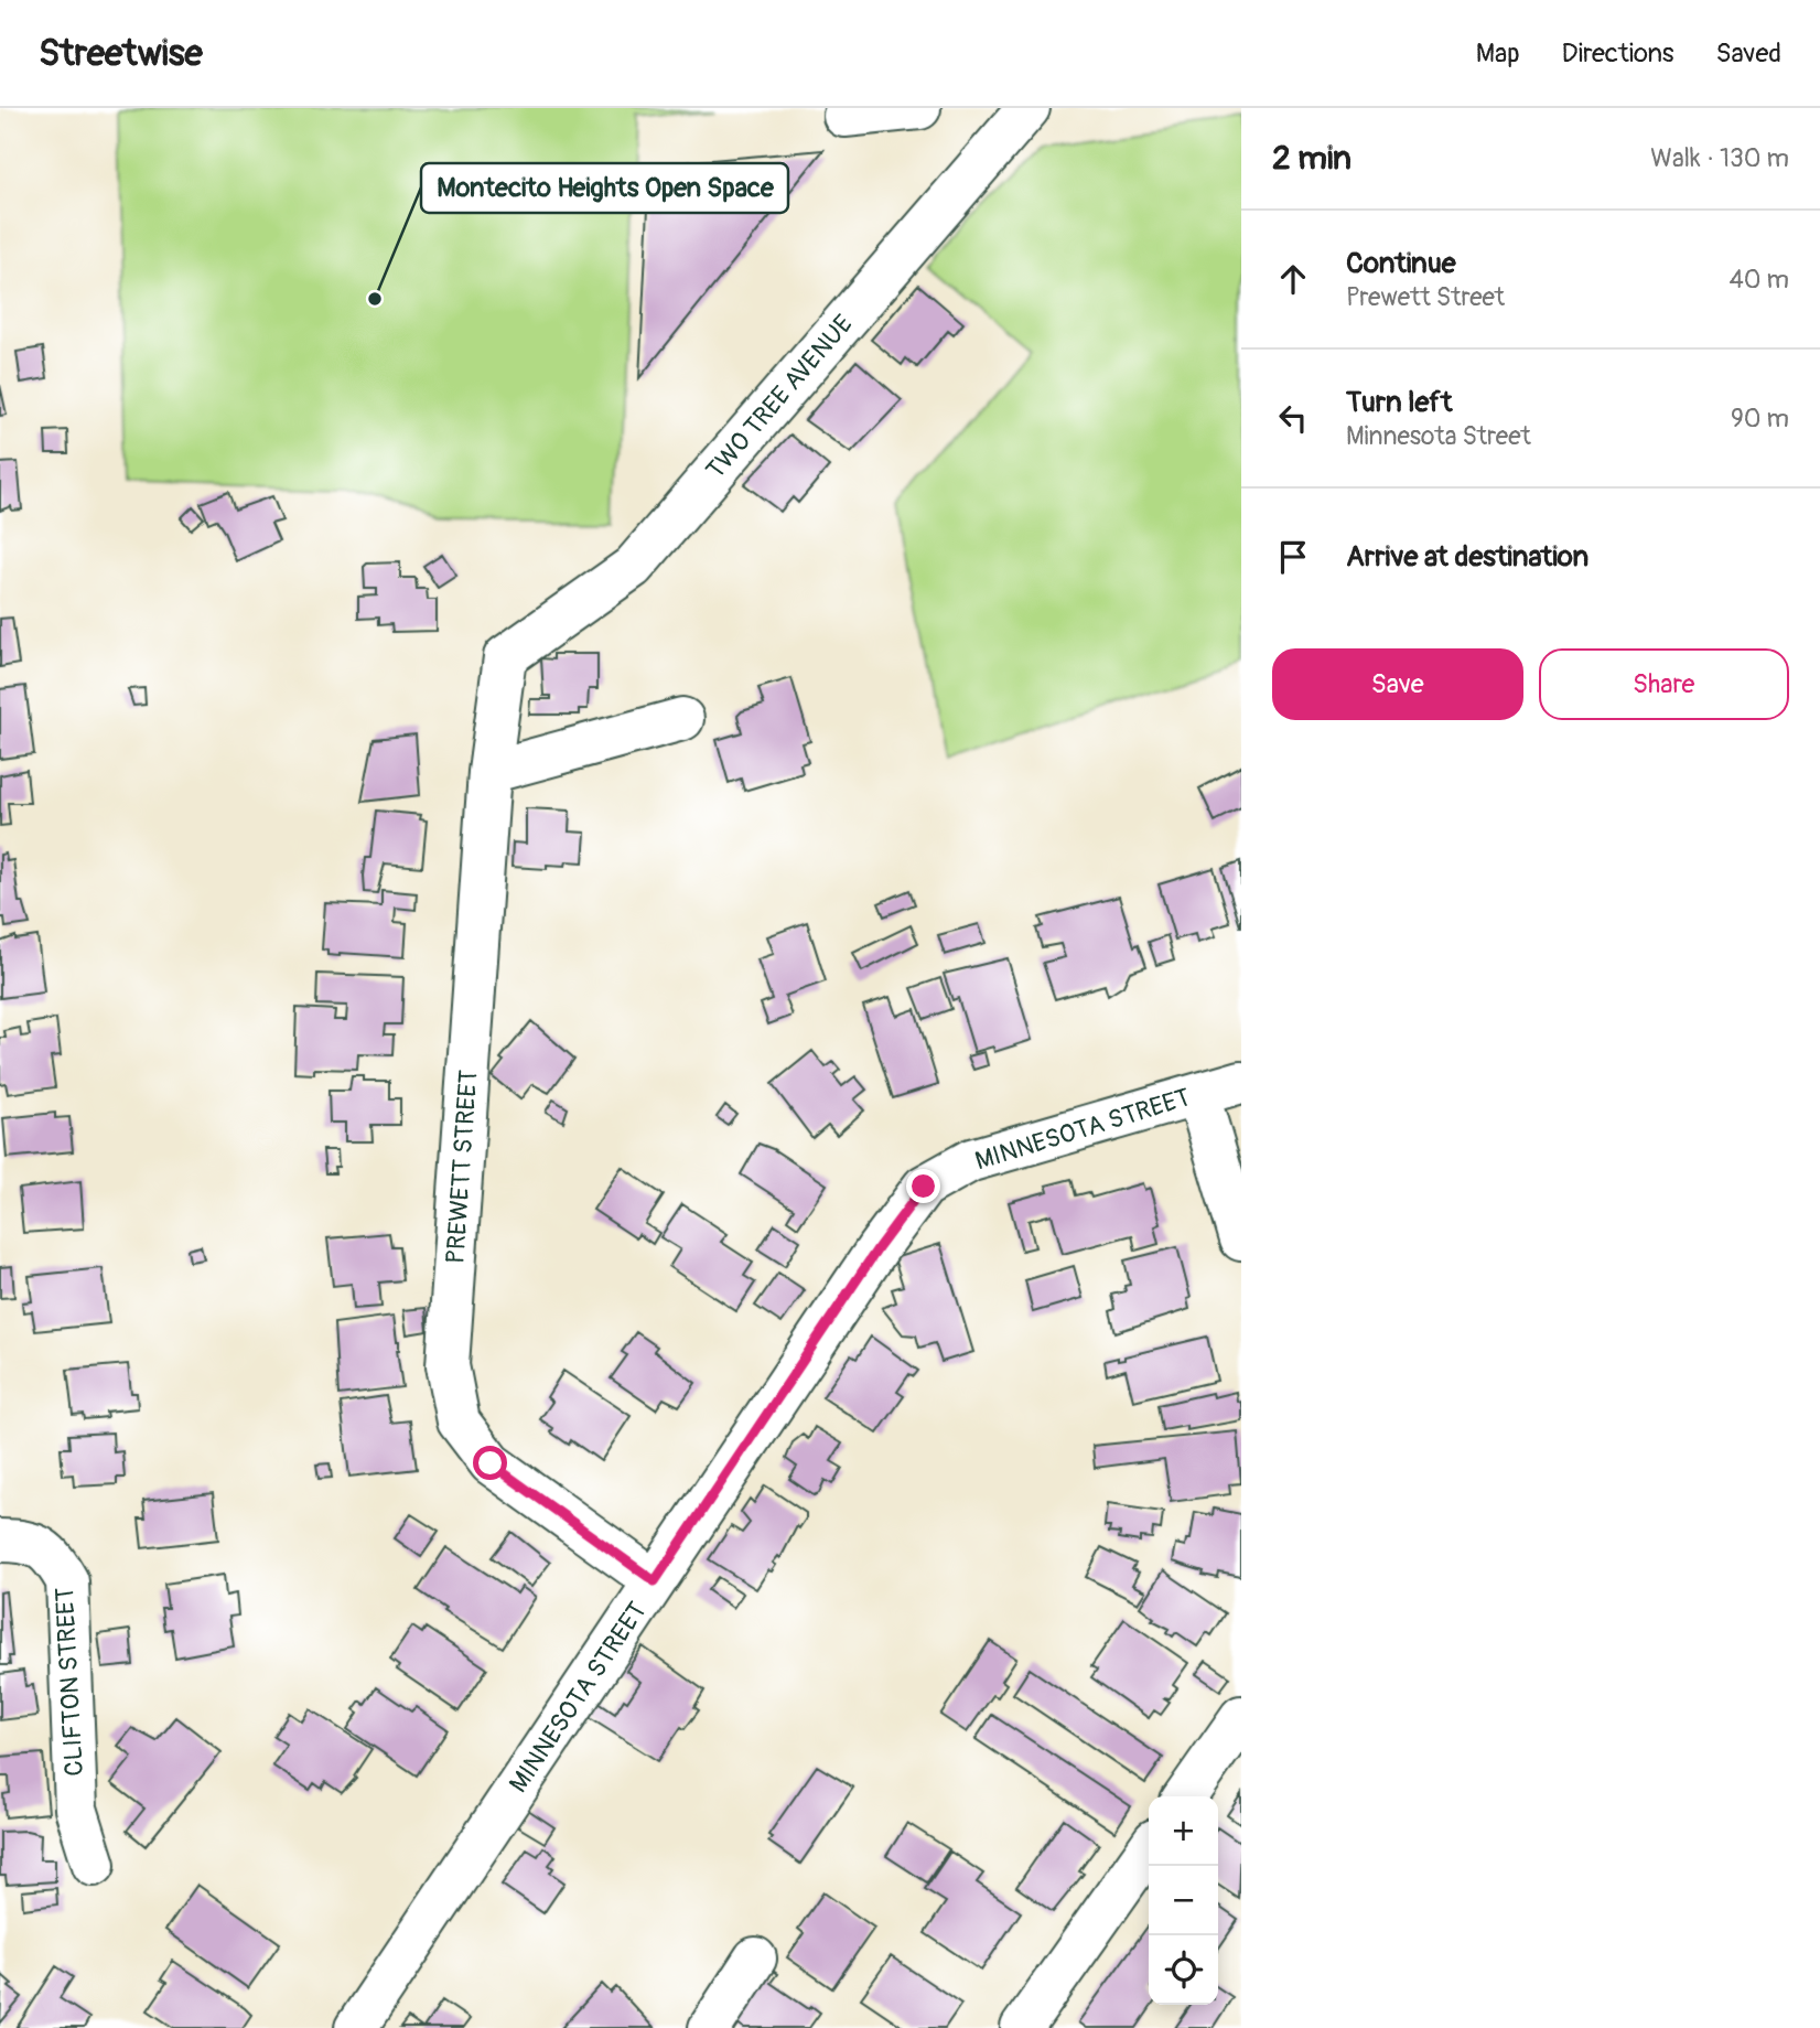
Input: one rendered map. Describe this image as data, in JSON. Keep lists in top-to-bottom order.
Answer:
{
  "streets": {
    "street": [
      "TWO TREE AVENUE",
      "MINNESOTA STREET",
      "PREWETT STREET",
      "CLIFTON STREET"
    ]
  },
  "crossings": [
    ["TWO TREE AVENUE", "PREWETT STREET"],
    ["MINNESOTA STREET", "PREWETT STREET"]
  ],
  "places": ["Montecito Heights Open Space"],
  "page": {
    "header": "Streetwise",
    "nav": ["Map", "Directions", "Saved"],
    "heading": ["2 min", "Walk · 130 m"],
    "list": [
      ["Continue", "Prewett Street", "40 m"],
      ["Turn left", "Minnesota Street", "90 m"],
      "Arrive at destination"
    ],
    "buttons": ["Save", "Share"],
    "map_buttons": ["+", "−"]
  }
}
